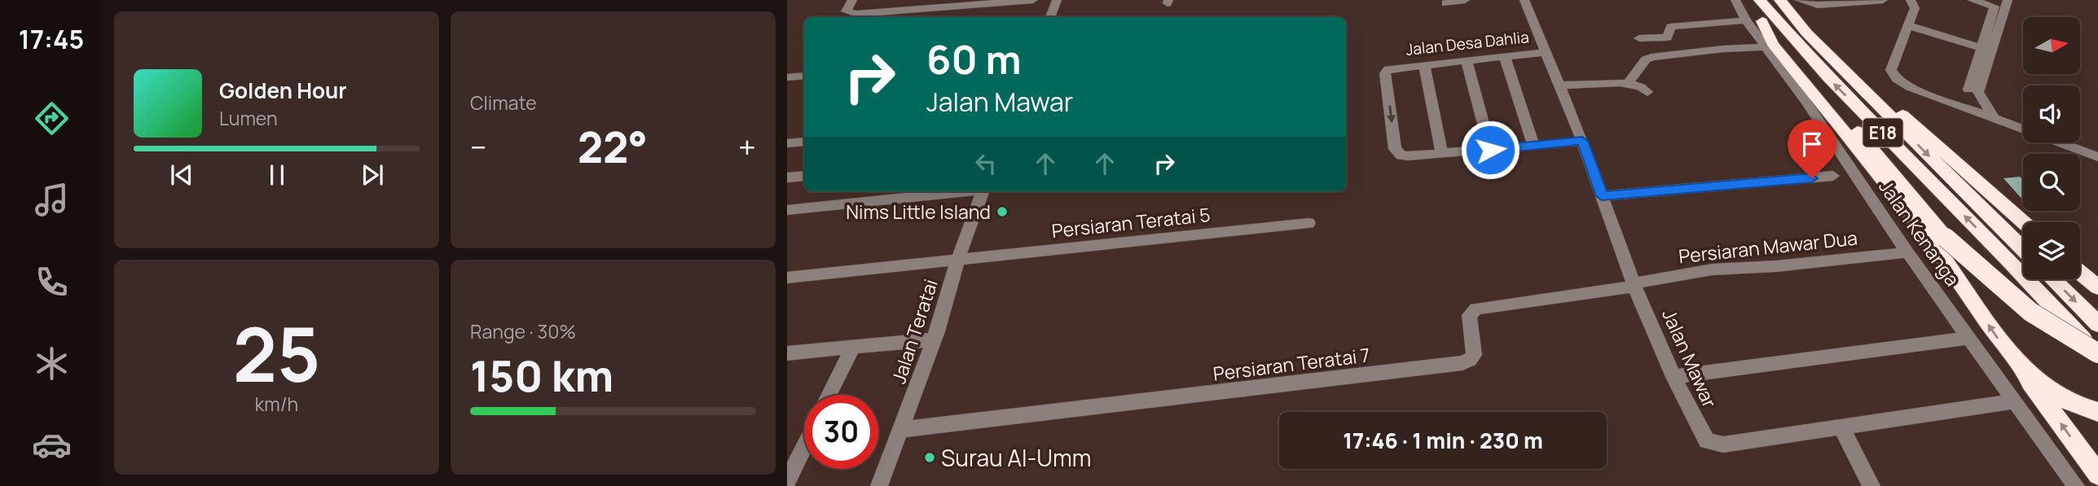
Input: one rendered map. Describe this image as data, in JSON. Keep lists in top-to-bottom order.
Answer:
{
  "streets": {
    "highway": ["E18"],
    "street": [
      "Jalan Desa Dahlia",
      "Persiaran Teratai 5",
      "Jalan Kenanga",
      "Persiaran Mawar Dua",
      "Jalan Teratai",
      "Jalan Mawar",
      "Persiaran Teratai 7"
    ]
  },
  "crossings": [
    ["Jalan Desa Dahlia", "Jalan Mawar"],
    ["E18", "Jalan Kenanga"],
    ["Persiaran Teratai 5", "Jalan Teratai"],
    ["Jalan Kenanga", "Persiaran Mawar Dua"],
    ["Jalan Kenanga", "Jalan Mawar"],
    ["Persiaran Mawar Dua", "Jalan Mawar"],
    ["Persiaran Mawar Dua", "Persiaran Teratai 7"],
    ["Jalan Teratai", "Persiaran Teratai 7"],
    ["Jalan Mawar", "Persiaran Teratai 7"]
  ],
  "places": ["Nims Little Island", "Surau Al-Umm"],
  "north": "right",
  "page": {
    "tabs": "17:45",
    "tile": [
      "Climate",
      ["25", "km/h"],
      ["Range · 30%", "150 km"]
    ],
    "turn": ["60 m", "Jalan Mawar"],
    "song": ["Golden Hour", "Lumen"],
    "heat": ["−", "22°", "+"],
    "limit": "30",
    "trip": "17:46 · 1 min · 230 m"
  }
}
